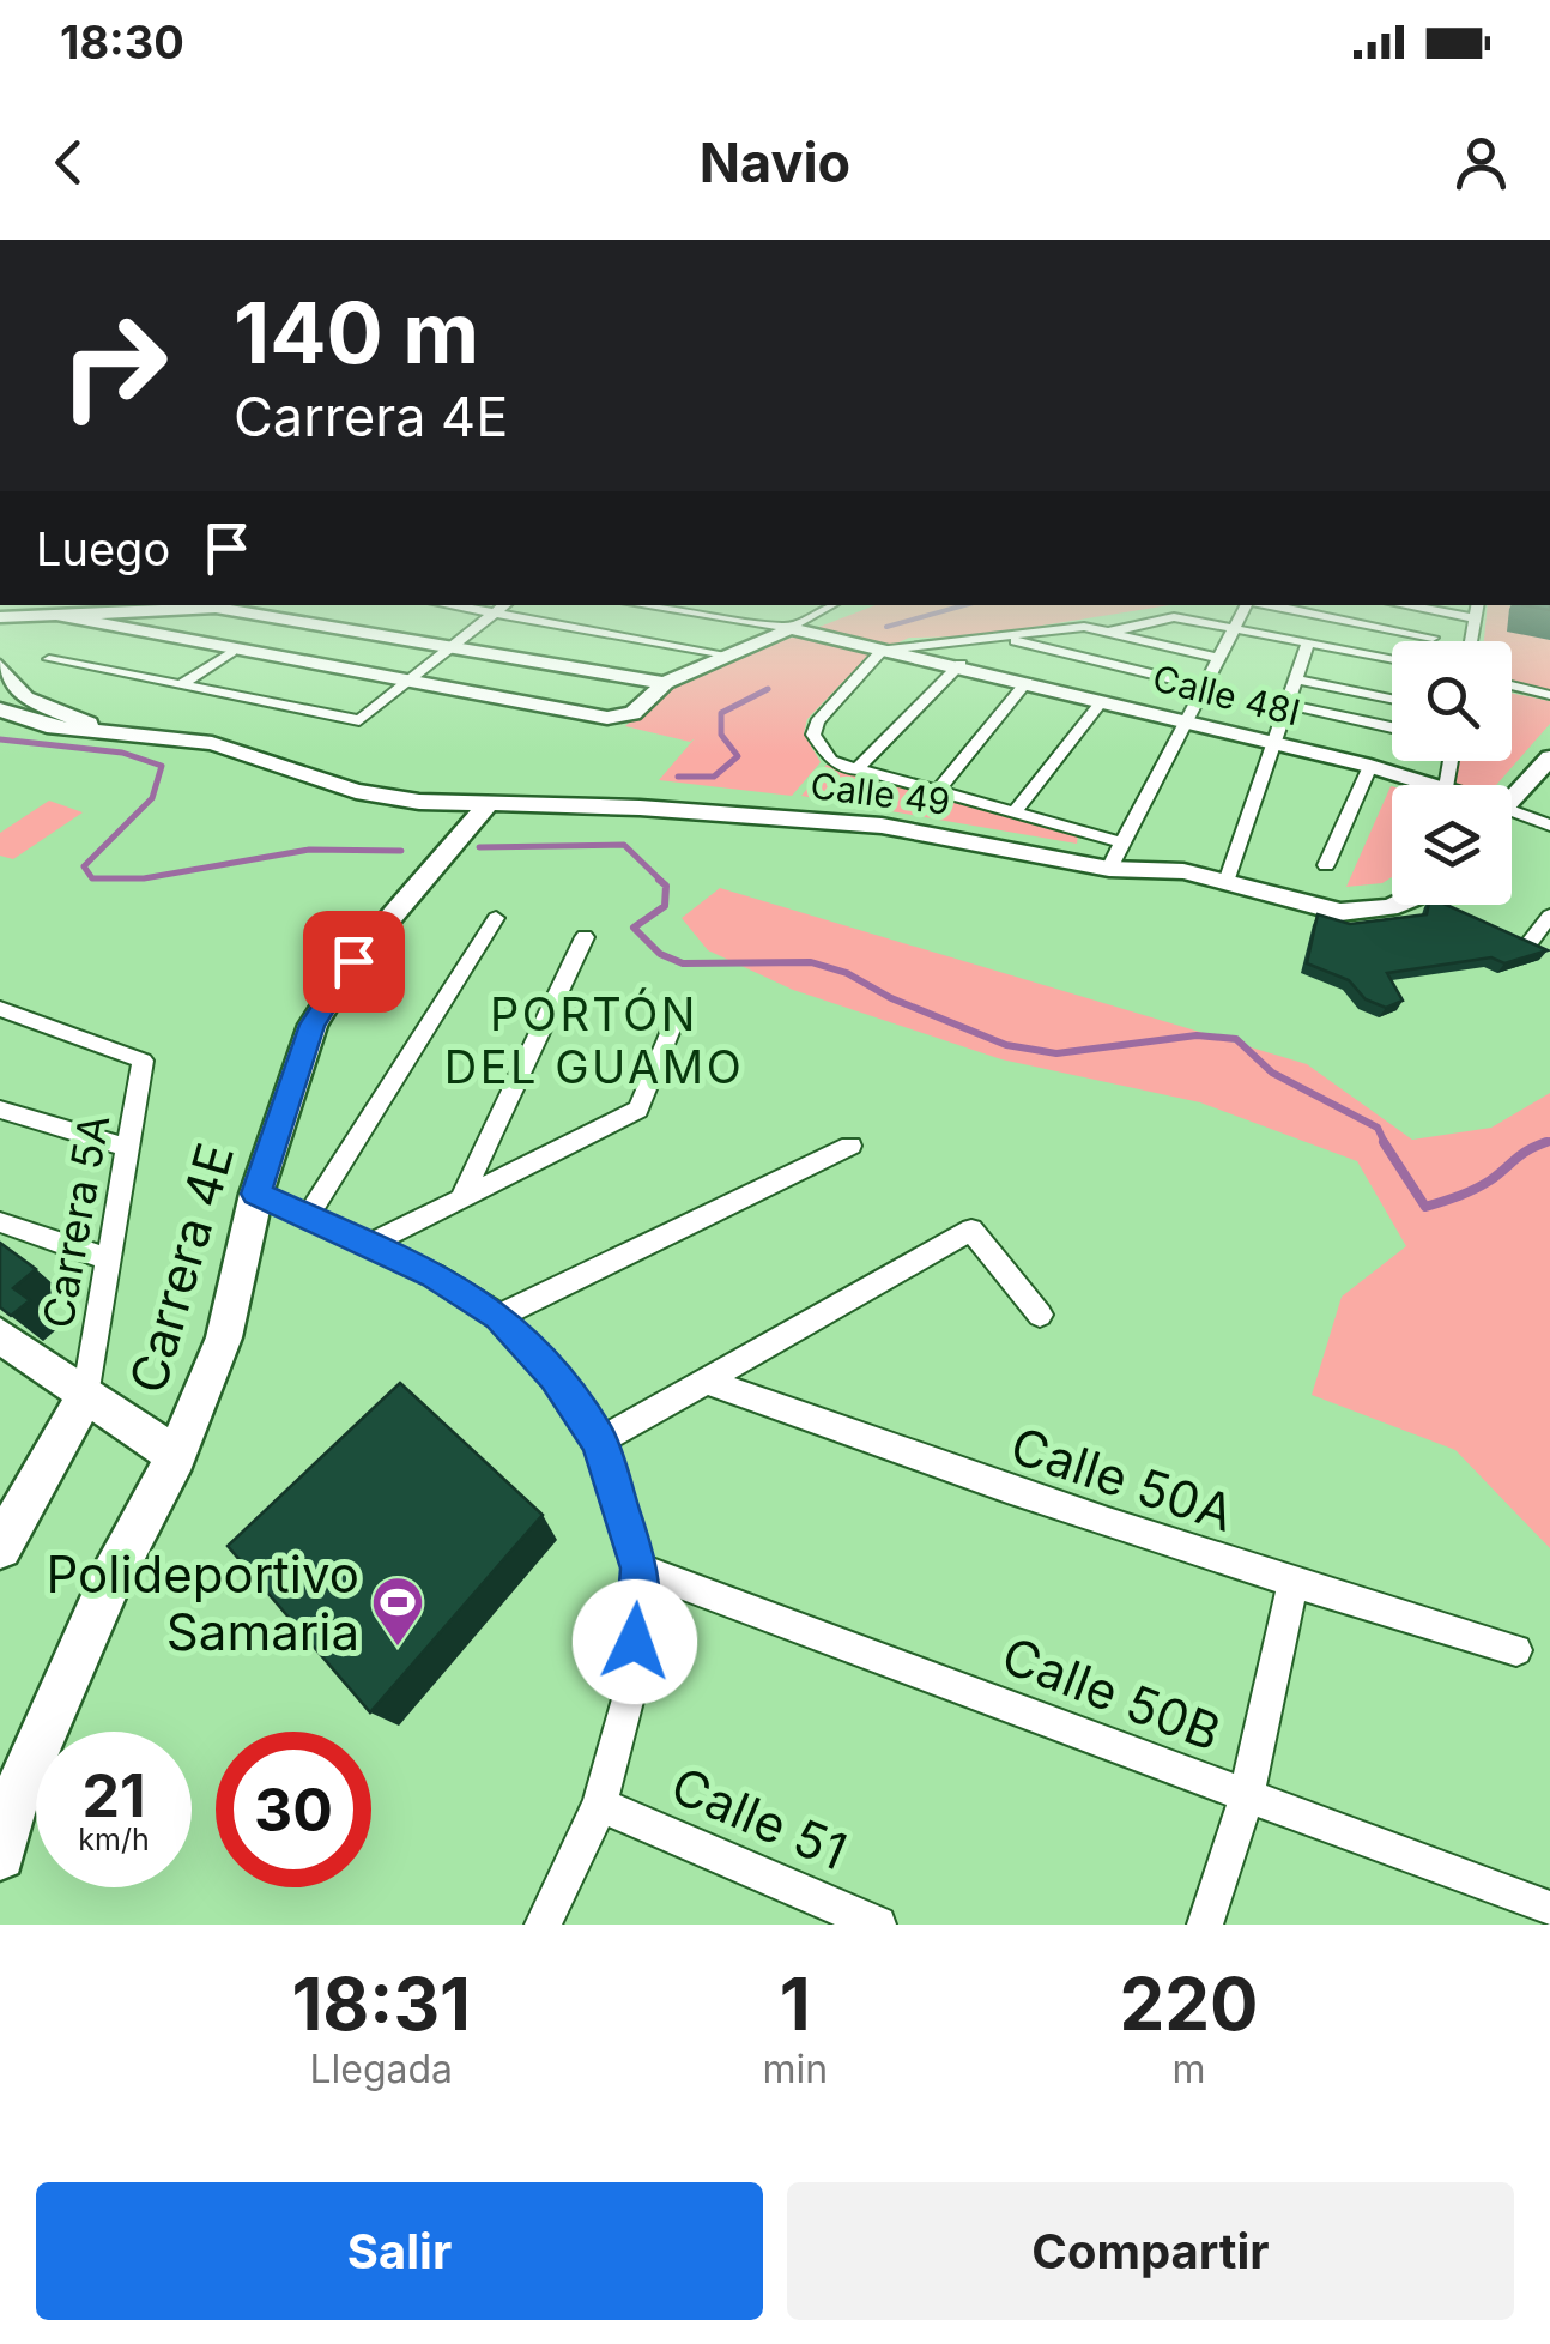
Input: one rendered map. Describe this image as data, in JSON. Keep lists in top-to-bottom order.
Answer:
{
  "streets": {
    "street": [
      "Calle 48I",
      "Calle 49",
      "Carrera 5A",
      "Carrera 4E",
      "Calle 50A",
      "Calle 50B",
      "Calle 51"
    ]
  },
  "crossings": [
    ["Calle 49", "Carrera 4E"]
  ],
  "districts": ["PORTÓN DEL GUAMO"],
  "places": {
    "sports": ["Polideportivo Samaria"]
  },
  "page": {
    "status": "18:30",
    "header": "Navio",
    "turn": ["140 m", "Carrera 4E"],
    "then": "Luego",
    "speed": "21 km/h",
    "limit": "30",
    "eta": [
      "18:31",
      "Llegada",
      "1",
      "min",
      "220",
      "m"
    ],
    "buttons": ["Salir", "Compartir"]
  }
}
